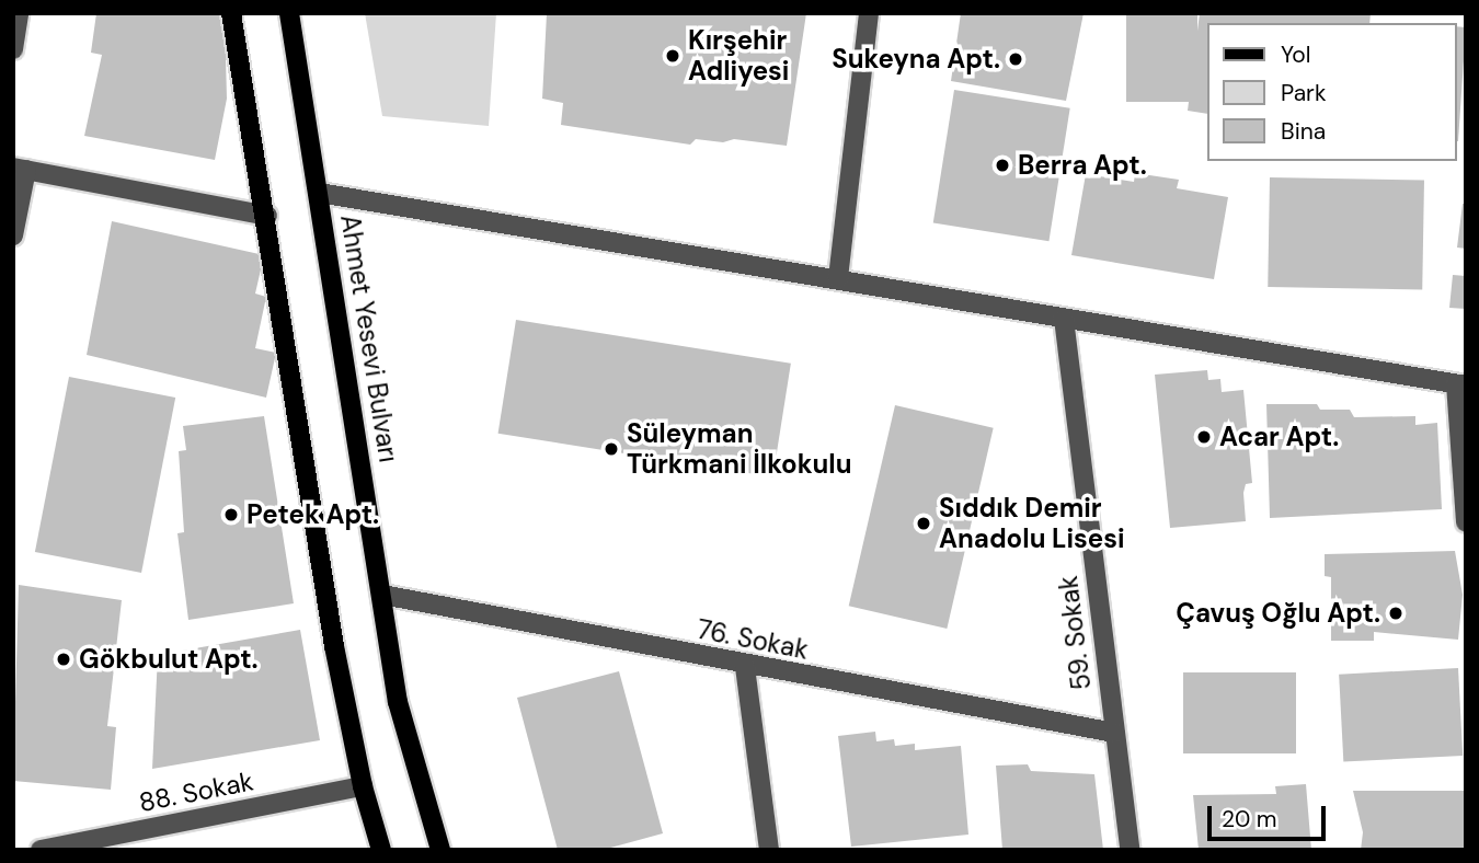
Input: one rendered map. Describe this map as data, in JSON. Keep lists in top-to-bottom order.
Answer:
{
  "streets": {
    "main road": ["Ahmet Yesevi Bulvarı"],
    "street": ["59. Sokak", "76. Sokak", "88. Sokak"]
  },
  "crossings": [
    ["Ahmet Yesevi Bulvarı", "76. Sokak"],
    ["59. Sokak", "76. Sokak"]
  ],
  "places": [
    "Kırşehir Adliyesi",
    "Sukeyna Apt.",
    "Berra Apt.",
    "Acar Apt.",
    "Süleyman Türkmani İlkokulu",
    "Petek Apt.",
    "Sıddık Demir Anadolu Lisesi",
    "Çavuş Oğlu Apt.",
    "Gökbulut Apt."
  ],
  "legend": ["Yol", "Park", "Bina"],
  "scale_bar": "20 m"
}
